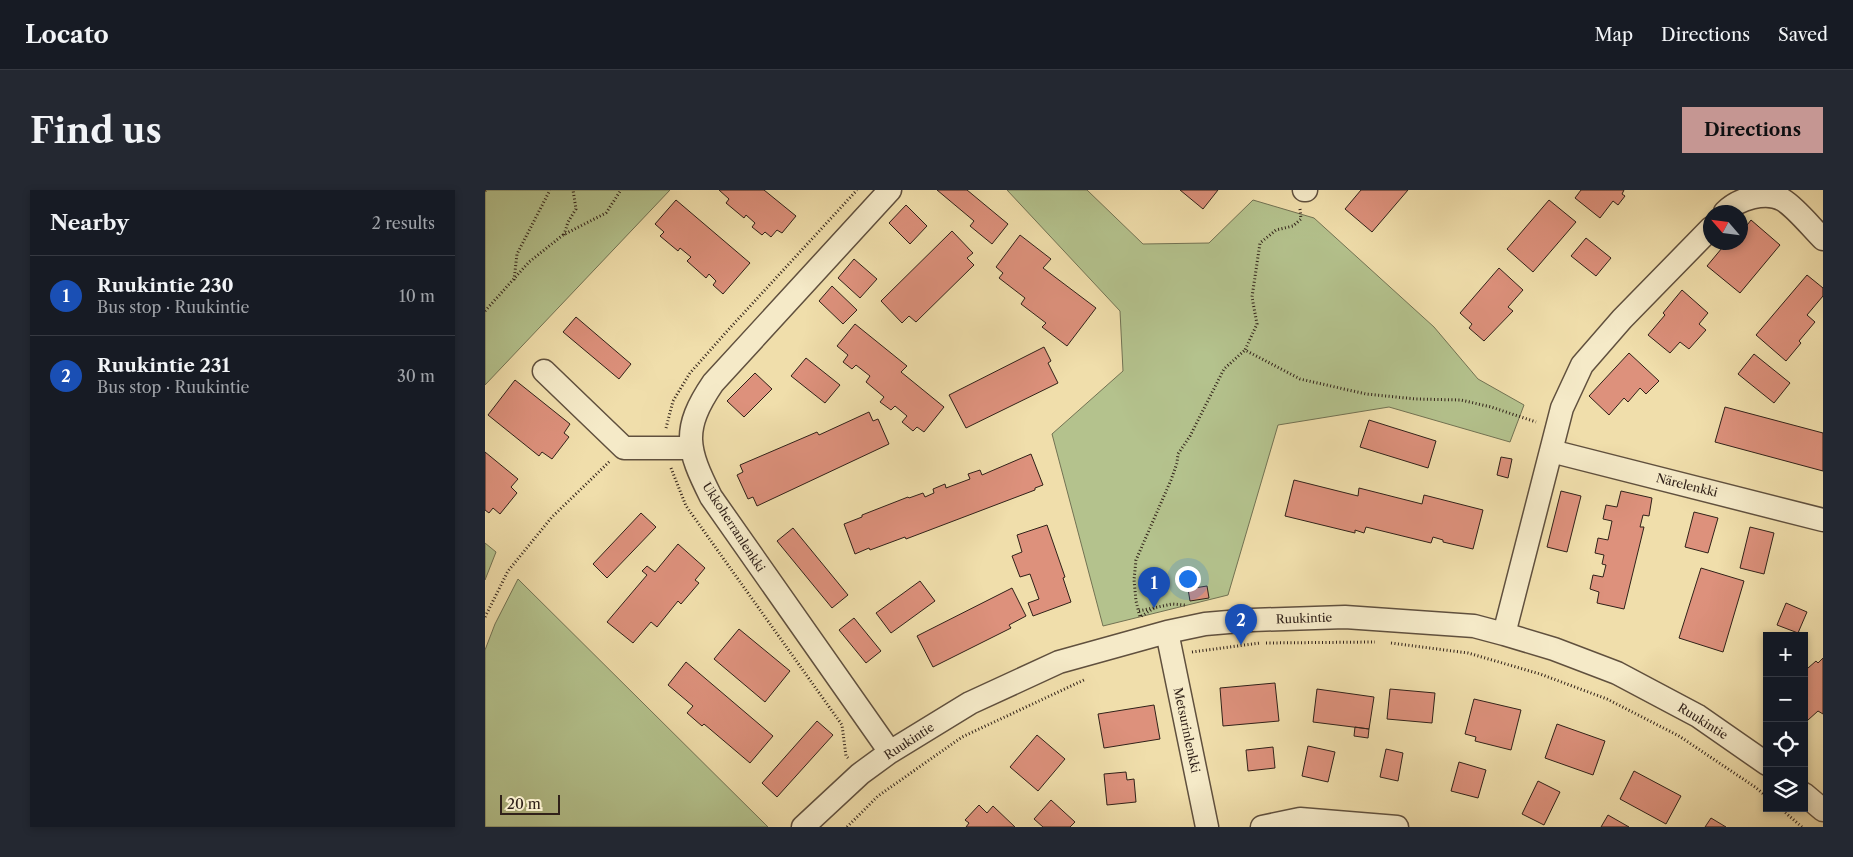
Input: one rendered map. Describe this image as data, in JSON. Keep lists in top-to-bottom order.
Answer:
{
  "streets": {
    "street": [
      "Närelenkki",
      "Ukkoherranlenkki",
      "Ruukintie",
      "Metsurinlenkki"
    ]
  },
  "crossings": [
    ["Ukkoherranlenkki", "Ruukintie"],
    ["Ruukintie", "Metsurinlenkki"]
  ],
  "scale_bar": "20 m",
  "north": "top left",
  "page": {
    "header": "Locato",
    "nav": ["Map", "Directions", "Saved"],
    "buttons": "Directions",
    "title": "Find us",
    "heading": ["Nearby", "2 results"],
    "list": [
      {
        "mark": "1",
        "name": "Ruukintie 230",
        "note": "Bus stop · Ruukintie",
        "value": "10 m"
      },
      {
        "mark": "2",
        "name": "Ruukintie 231",
        "note": "Bus stop · Ruukintie",
        "value": "30 m"
      }
    ],
    "pins": ["1", "2"],
    "map_buttons": ["+", "−"],
    "scale": "20 m"
  }
}
